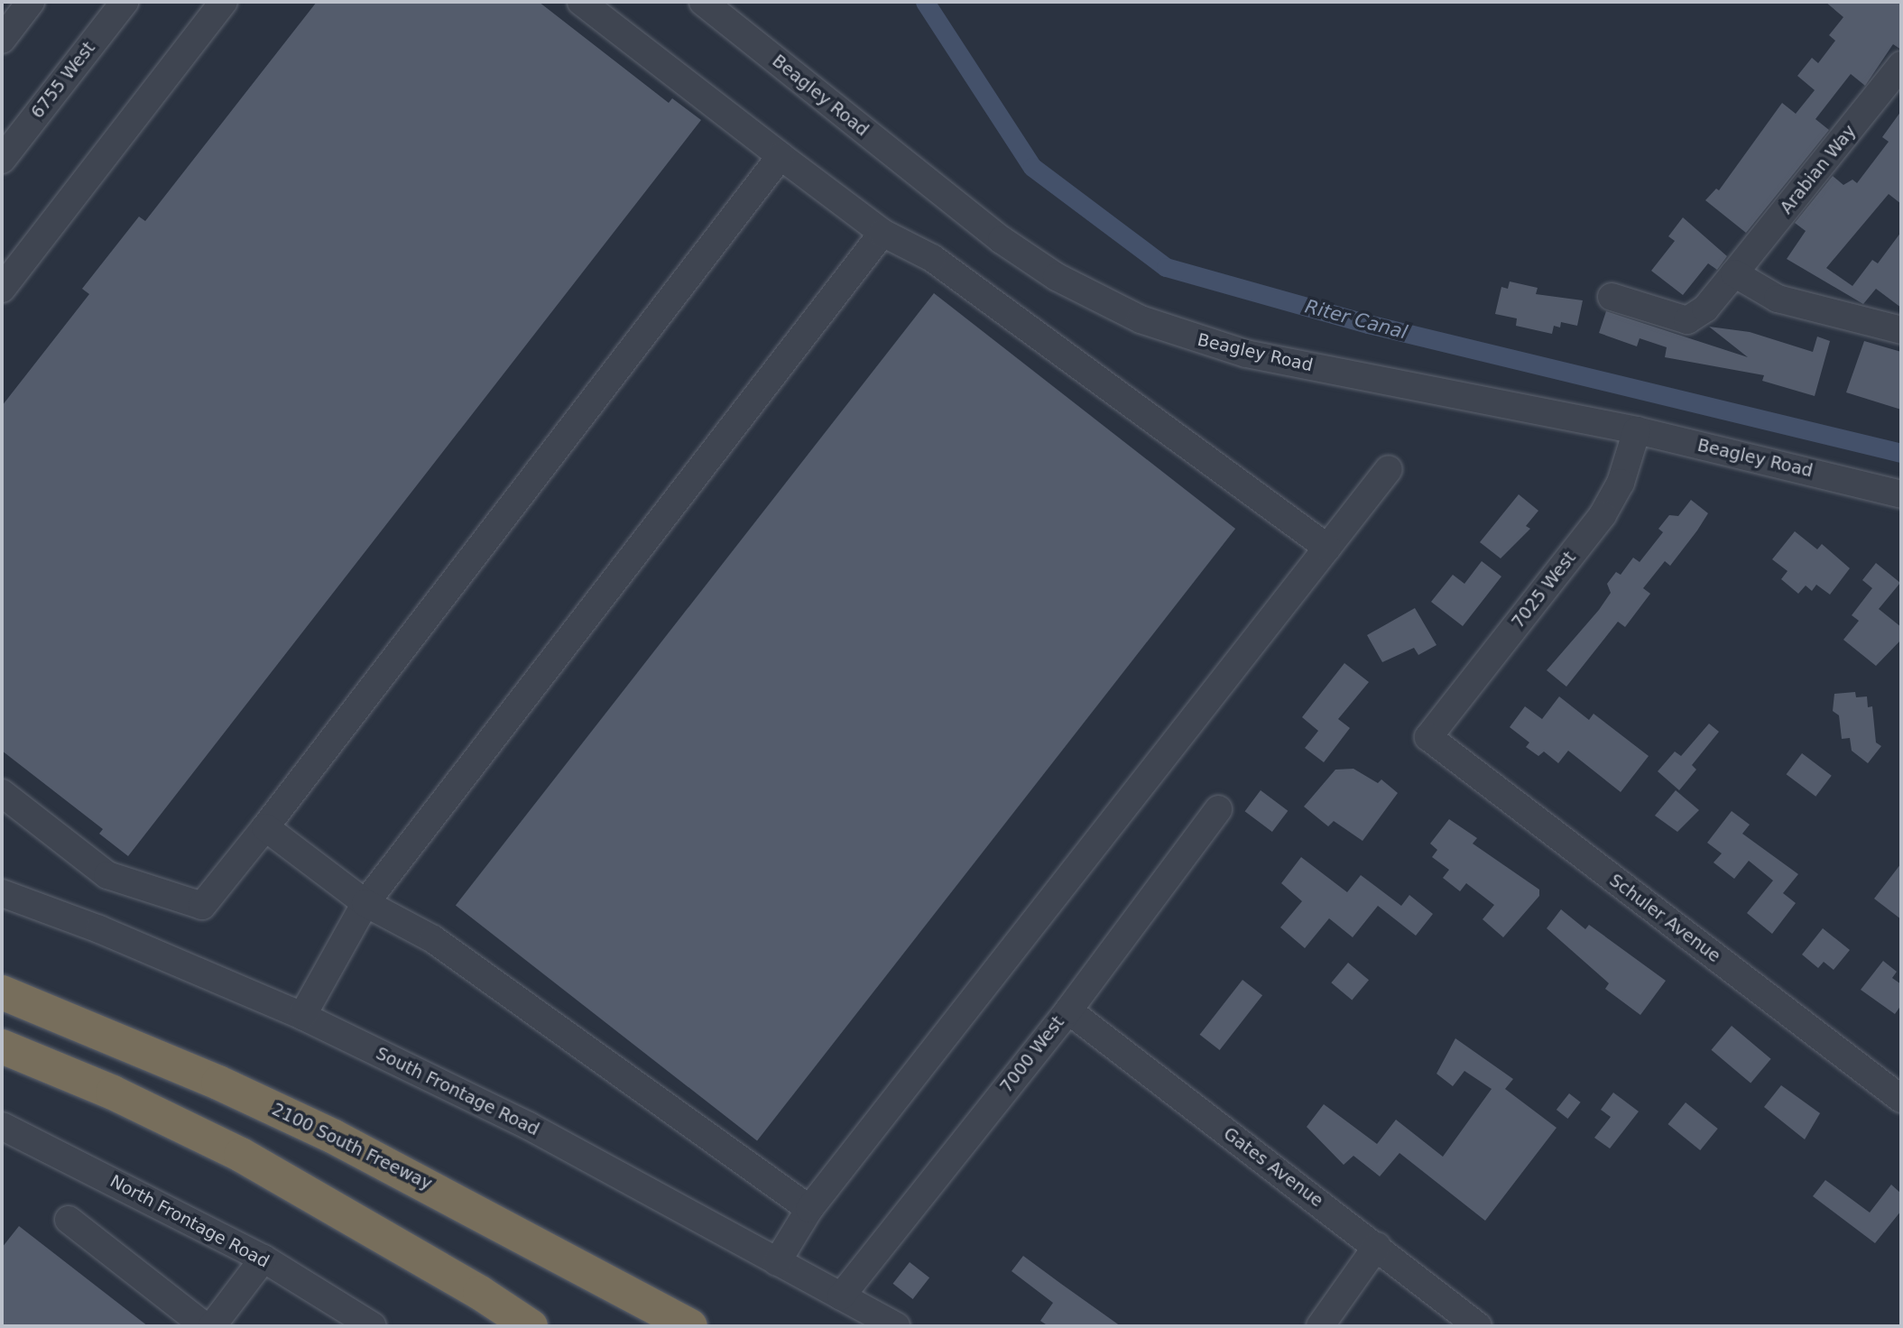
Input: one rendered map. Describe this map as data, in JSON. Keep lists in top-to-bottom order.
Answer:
{
  "streets": {
    "highway": ["2100 South Freeway"],
    "street": [
      "6755 West",
      "Beagley Road",
      "Arabian Way",
      "7025 West",
      "Schuler Avenue",
      "7000 West",
      "South Frontage Road",
      "Gates Avenue",
      "North Frontage Road"
    ]
  },
  "crossings": [
    ["Beagley Road", "7025 West"],
    ["7025 West", "Schuler Avenue"],
    ["7000 West", "South Frontage Road"],
    ["7000 West", "Gates Avenue"]
  ],
  "water": ["Riter Canal"]
}
